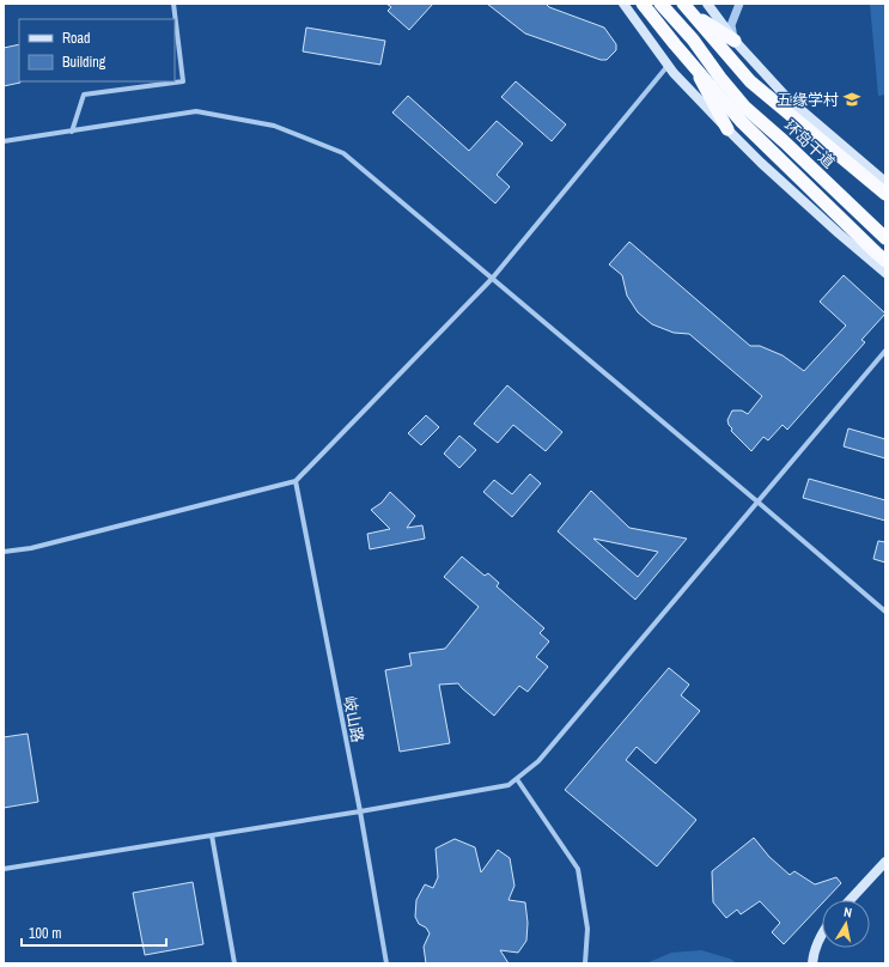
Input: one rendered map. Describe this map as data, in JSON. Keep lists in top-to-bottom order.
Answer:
{
  "streets": {
    "highway": ["环岛干道"],
    "street": ["岐山路"]
  },
  "places": {
    "school or university": ["五缘学村"]
  },
  "legend": ["Road", "Building"],
  "scale_bar": "100 m",
  "north": "top"
}
